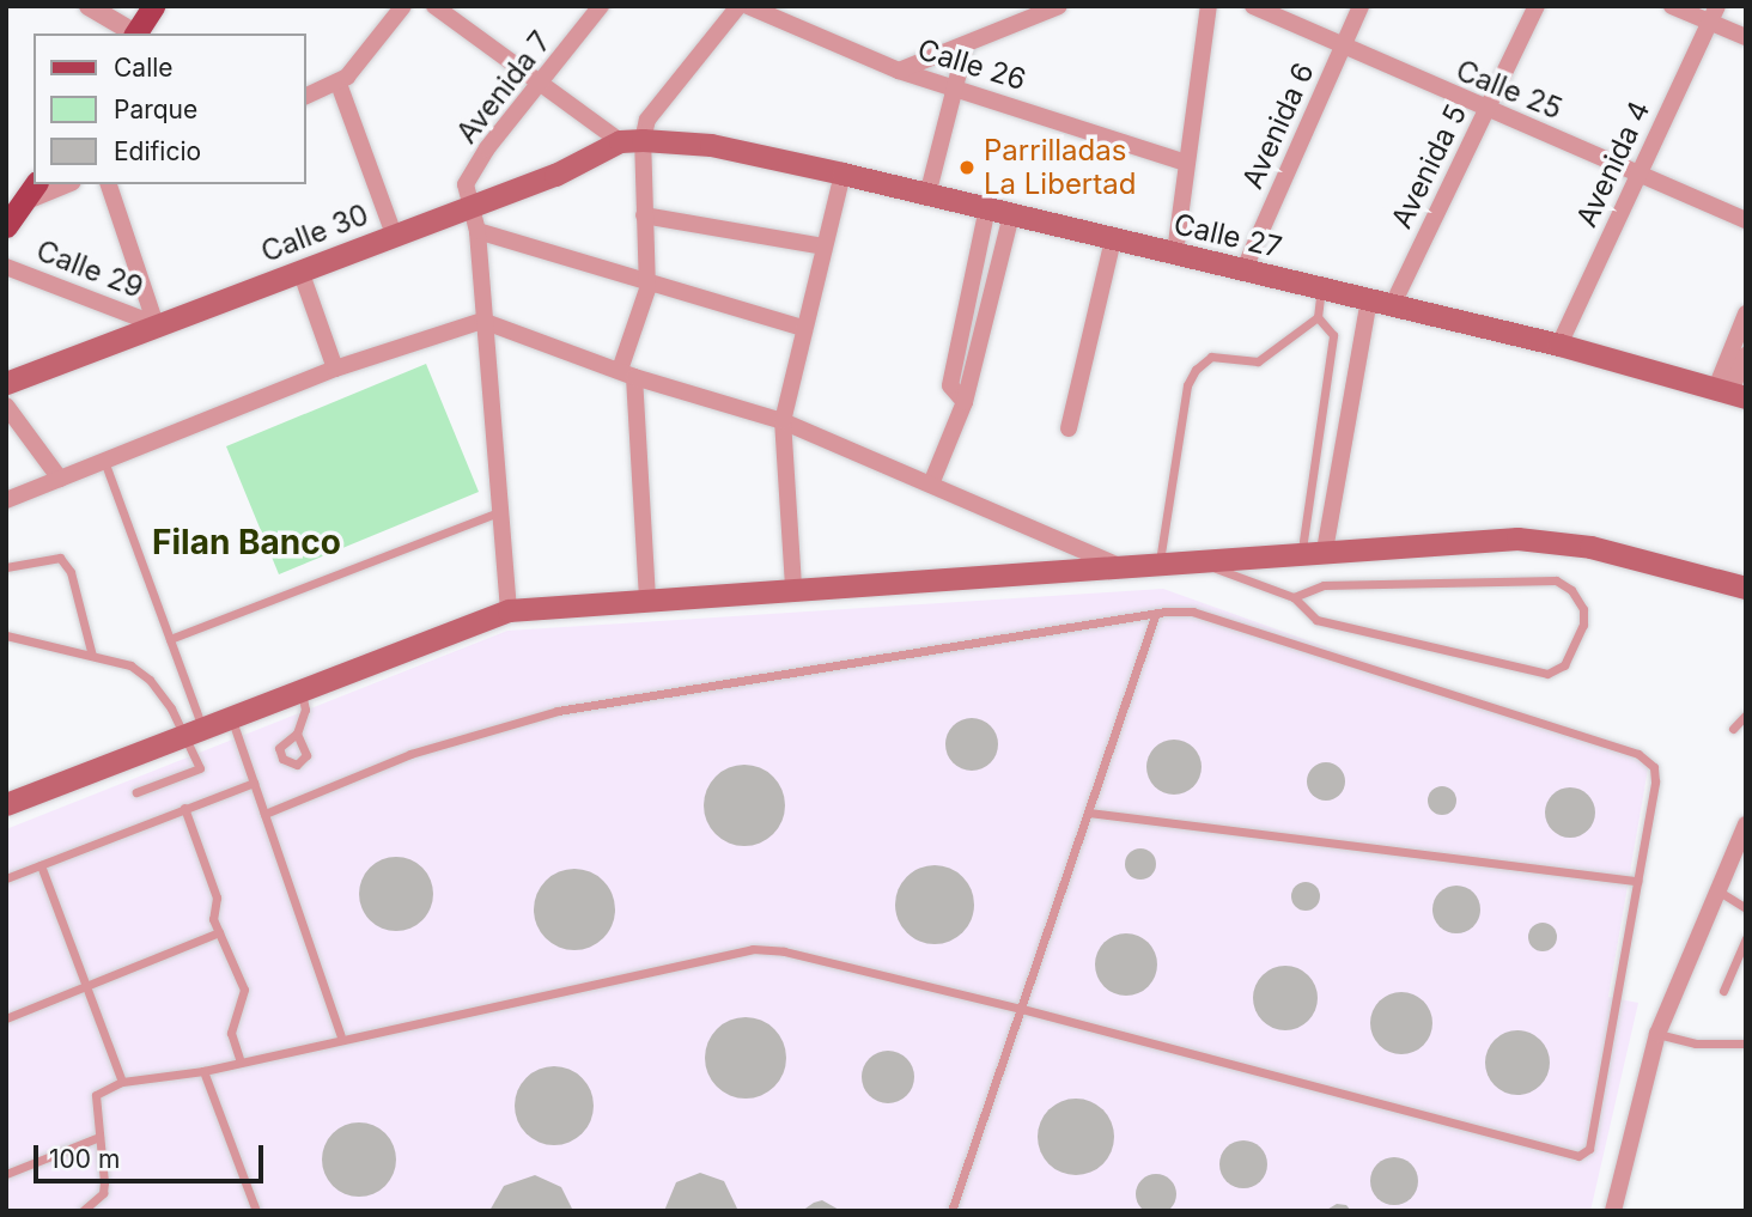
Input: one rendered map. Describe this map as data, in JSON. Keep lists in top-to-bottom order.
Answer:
{
  "streets": {
    "main road": ["Calle 30", "Calle 27"],
    "street": [
      "Calle 26",
      "Avenida 7",
      "Calle 25",
      "Avenida 6",
      "Avenida 4",
      "Avenida 5",
      "Calle 29"
    ]
  },
  "crossings": [
    ["Avenida 7", "Calle 30"],
    ["Calle 25", "Avenida 6"],
    ["Calle 25", "Avenida 4"],
    ["Calle 25", "Avenida 5"],
    ["Avenida 6", "Calle 27"],
    ["Avenida 4", "Calle 27"],
    ["Avenida 5", "Calle 27"],
    ["Calle 30", "Calle 27"],
    ["Calle 30", "Calle 29"]
  ],
  "districts": ["Filan Banco"],
  "places": ["Parrilladas La Libertad"],
  "legend": ["Calle", "Parque", "Edificio"],
  "scale_bar": "100 m"
}
